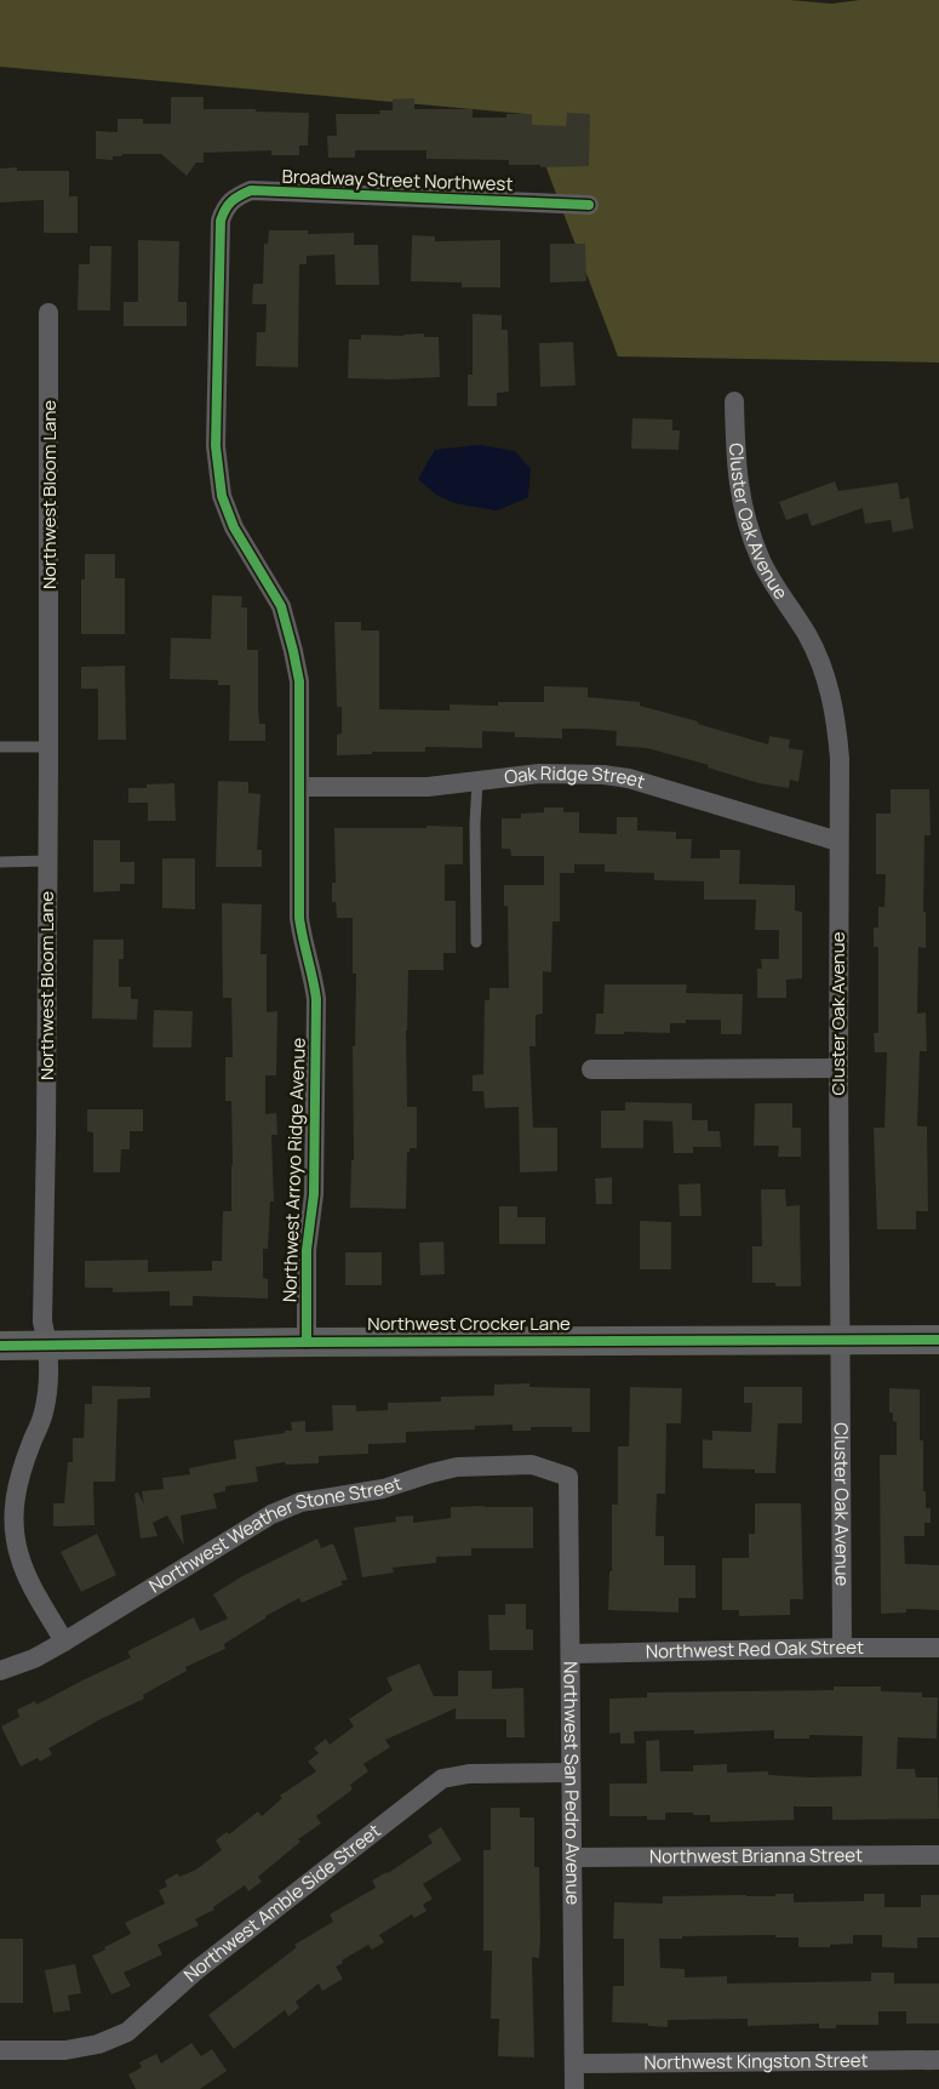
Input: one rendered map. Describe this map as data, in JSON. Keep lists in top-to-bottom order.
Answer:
{
  "streets": {
    "street": [
      "Broadway Street Northwest",
      "Northwest Bloom Lane",
      "Cluster Oak Avenue",
      "Oak Ridge Street",
      "Northwest Arroyo Ridge Avenue",
      "Northwest Crocker Lane",
      "Northwest Weather Stone Street",
      "Northwest Red Oak Street",
      "Northwest San Pedro Avenue",
      "Northwest Brianna Street",
      "Northwest Amble Side Street",
      "Northwest Kingston Street"
    ]
  },
  "crossings": [
    ["Broadway Street Northwest", "Northwest Arroyo Ridge Avenue"],
    ["Northwest Bloom Lane", "Northwest Crocker Lane"],
    ["Northwest Bloom Lane", "Northwest Weather Stone Street"],
    ["Cluster Oak Avenue", "Oak Ridge Street"],
    ["Cluster Oak Avenue", "Northwest Crocker Lane"],
    ["Cluster Oak Avenue", "Northwest Red Oak Street"],
    ["Oak Ridge Street", "Northwest Arroyo Ridge Avenue"],
    ["Northwest Arroyo Ridge Avenue", "Northwest Crocker Lane"],
    ["Northwest Weather Stone Street", "Northwest San Pedro Avenue"],
    ["Northwest Red Oak Street", "Northwest San Pedro Avenue"],
    ["Northwest San Pedro Avenue", "Northwest Brianna Street"],
    ["Northwest San Pedro Avenue", "Northwest Amble Side Street"],
    ["Northwest San Pedro Avenue", "Northwest Kingston Street"]
  ]
}
